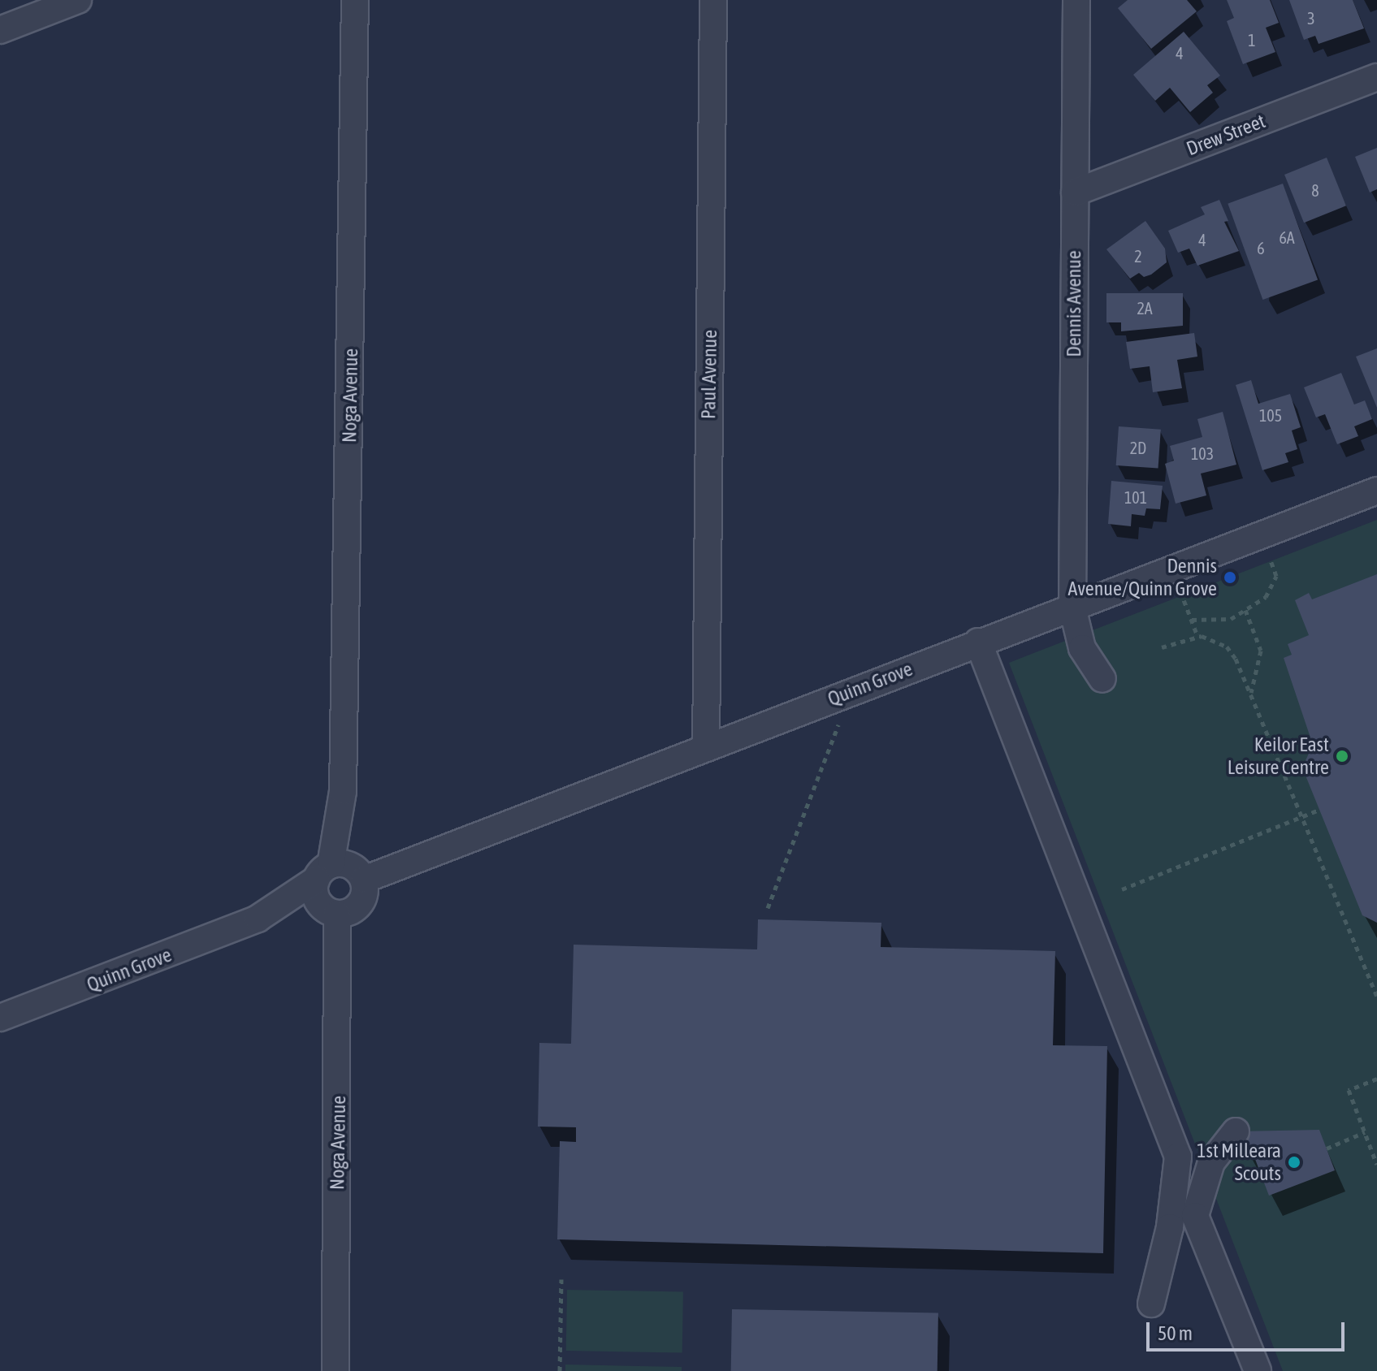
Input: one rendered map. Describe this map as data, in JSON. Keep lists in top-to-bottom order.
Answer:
{
  "streets": {
    "street": [
      "Drew Street",
      "Dennis Avenue",
      "Paul Avenue",
      "Noga Avenue",
      "Quinn Grove"
    ]
  },
  "crossings": [
    ["Drew Street", "Dennis Avenue"],
    ["Dennis Avenue", "Quinn Grove"],
    ["Paul Avenue", "Quinn Grove"],
    ["Noga Avenue", "Quinn Grove"]
  ],
  "places": ["Dennis Avenue/Quinn Grove", "Keilor East Leisure Centre", "1st Milleara Scouts"],
  "house_numbers": [
    "3",
    "1",
    "4",
    "8",
    "6A",
    "4",
    "6",
    "2",
    "2A",
    "105",
    "2D",
    "103",
    "101"
  ],
  "scale_bar": "50 m"
}
